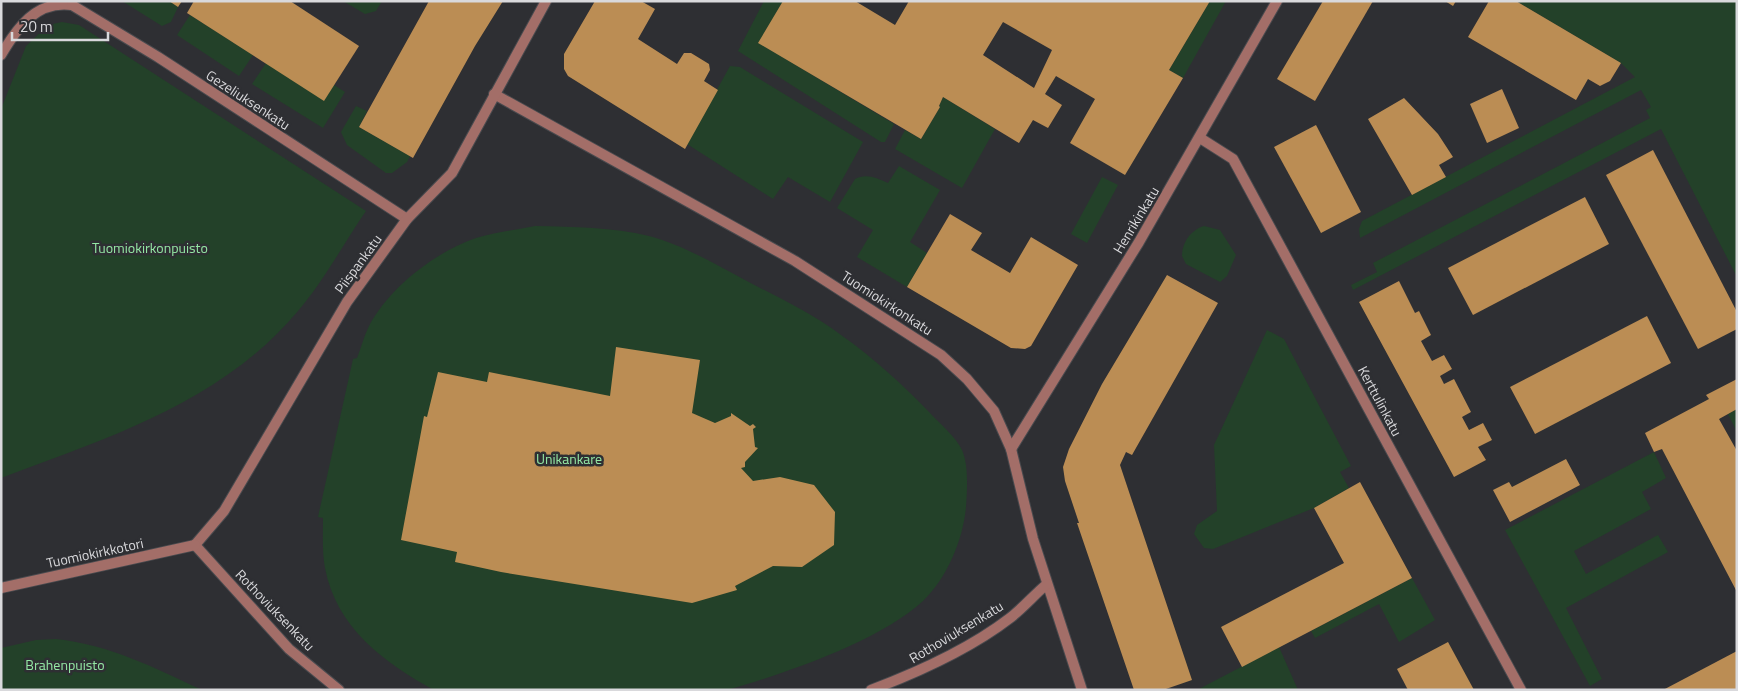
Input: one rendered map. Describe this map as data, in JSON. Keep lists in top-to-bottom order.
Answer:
{
  "streets": {
    "street": [
      "Gezeliuksenkatu",
      "Henrikinkatu",
      "Piispankatu",
      "Tuomiokirkonkatu",
      "Kerttulinkatu",
      "Tuomiokirkkotori",
      "Rothoviuksenkatu"
    ]
  },
  "crossings": [
    ["Gezeliuksenkatu", "Piispankatu"],
    ["Henrikinkatu", "Tuomiokirkonkatu"],
    ["Henrikinkatu", "Kerttulinkatu"],
    ["Piispankatu", "Tuomiokirkonkatu"],
    ["Piispankatu", "Tuomiokirkkotori"],
    ["Piispankatu", "Rothoviuksenkatu"],
    ["Tuomiokirkonkatu", "Rothoviuksenkatu"],
    ["Tuomiokirkkotori", "Rothoviuksenkatu"]
  ],
  "parks": ["Tuomiokirkonpuisto", "Unikankare", "Brahenpuisto"],
  "scale_bar": "20 m"
}
